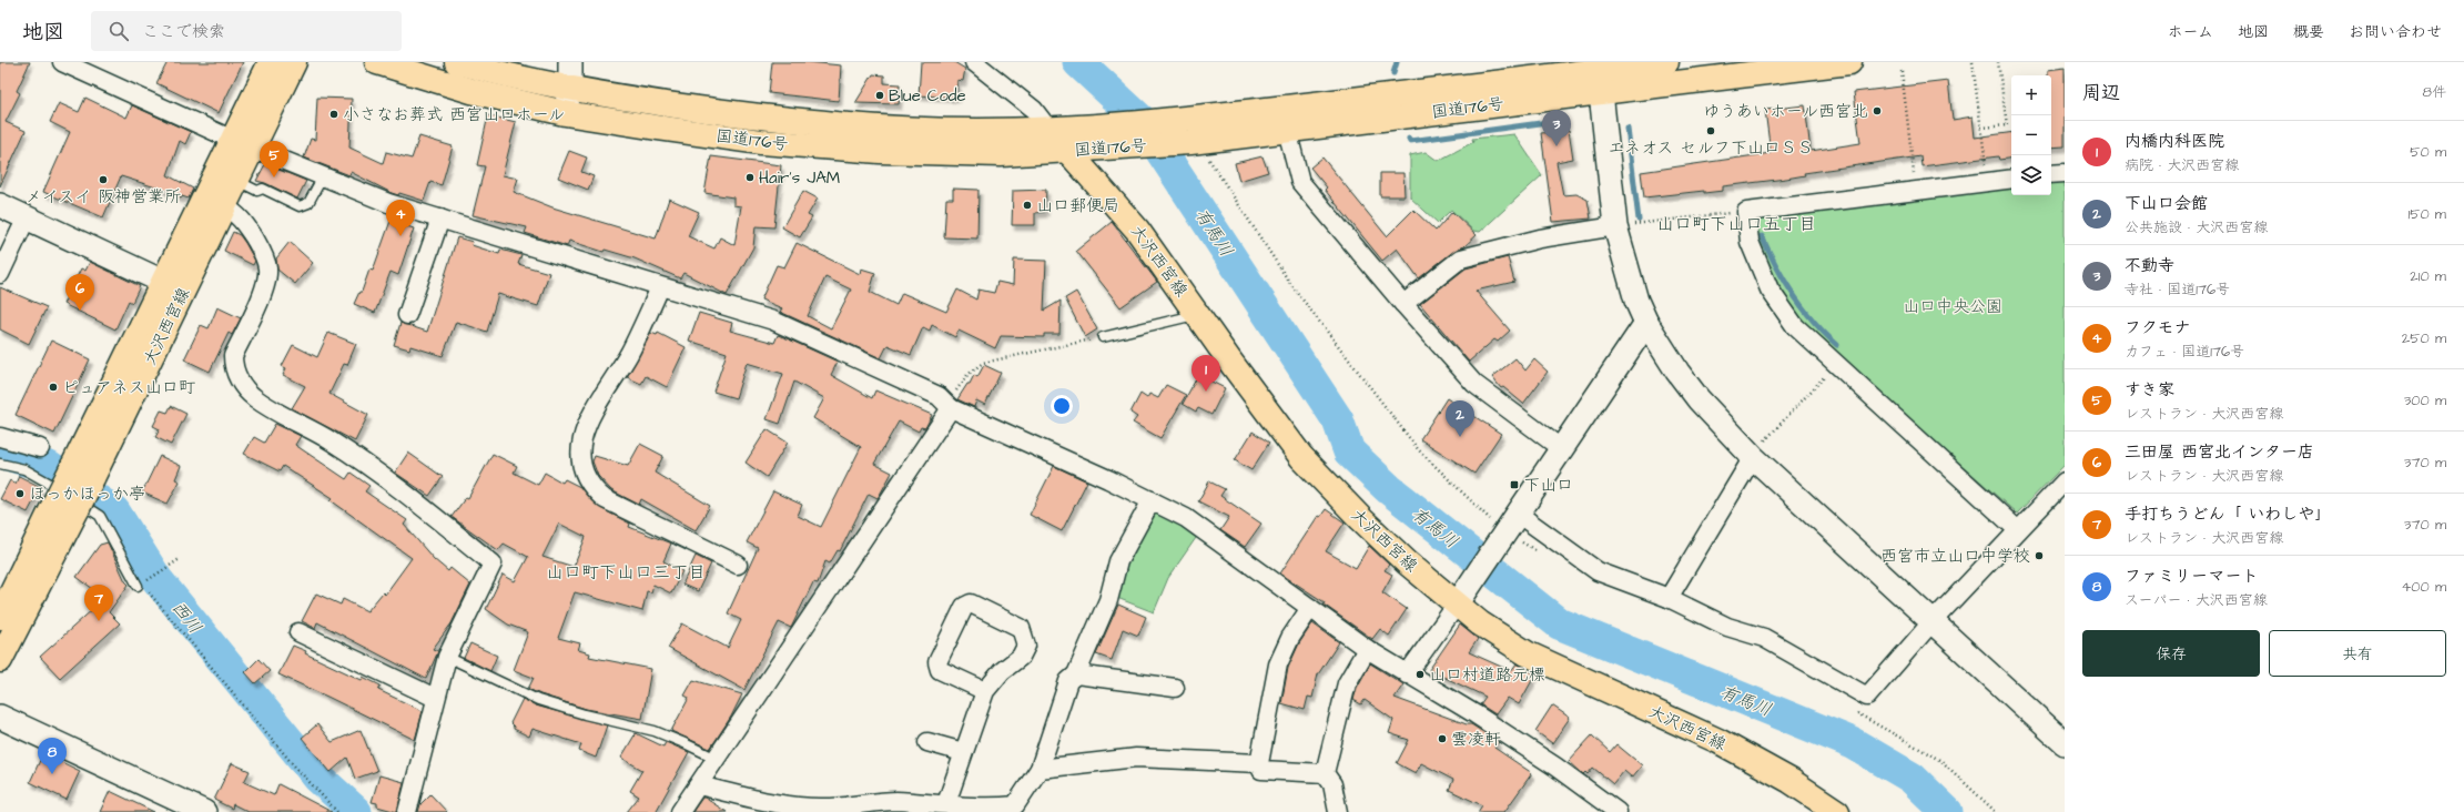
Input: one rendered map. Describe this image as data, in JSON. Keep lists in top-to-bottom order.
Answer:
{
  "streets": {
    "main road": ["国道176号", "大沢西宮線"]
  },
  "crossings": [
    ["国道176号", "大沢西宮線"]
  ],
  "districts": ["山口町下山口五丁目", "山口町下山口三丁目"],
  "water": ["有馬川", "西川"],
  "parks": ["山口中央公園"],
  "places": {
    "other": [
      "Blue Code",
      "ゆうあいホール西宮北",
      "小さなお葬式 西宮山口ホール",
      "エネオス セルフ下山口ＳＳ",
      "Hair’s JAM",
      "メイスイ 阪神営業所",
      "山口郵便局",
      "ピュアネス山口町",
      "ほっかほっか亭",
      "西宮市立山口中学校",
      "山口村道路元標",
      "雲凌軒"
    ],
    "transit": ["下山口"]
  },
  "page": {
    "header": "地図",
    "search": "ここで検索",
    "nav": [
      "ホーム",
      "地図",
      "概要",
      "お問い合わせ"
    ],
    "heading": ["周辺", "8件"],
    "map_buttons": ["+", "−"],
    "pins": [
      "3",
      "5",
      "4",
      "6",
      "1",
      "2",
      "7",
      "8"
    ],
    "list": [
      {
        "mark": "1",
        "name": "内橋内科医院",
        "note": "病院 · 大沢西宮線",
        "value": "50 m"
      },
      {
        "mark": "2",
        "name": "下山口会館",
        "note": "公共施設 · 大沢西宮線",
        "value": "150 m"
      },
      {
        "mark": "3",
        "name": "不動寺",
        "note": "寺社 · 国道176号",
        "value": "210 m"
      },
      {
        "mark": "4",
        "name": "フクモナ",
        "note": "カフェ · 国道176号",
        "value": "250 m"
      },
      {
        "mark": "5",
        "name": "すき家",
        "note": "レストラン · 大沢西宮線",
        "value": "300 m"
      },
      {
        "mark": "6",
        "name": "三田屋 西宮北インター店",
        "note": "レストラン · 大沢西宮線",
        "value": "370 m"
      },
      {
        "mark": "7",
        "name": "手打ちうどん「 いわしや」",
        "note": "レストラン · 大沢西宮線",
        "value": "370 m"
      },
      {
        "mark": "8",
        "name": "ファミリーマート",
        "note": "スーパー · 大沢西宮線",
        "value": "400 m"
      }
    ],
    "buttons": ["保存", "共有"]
  }
}
